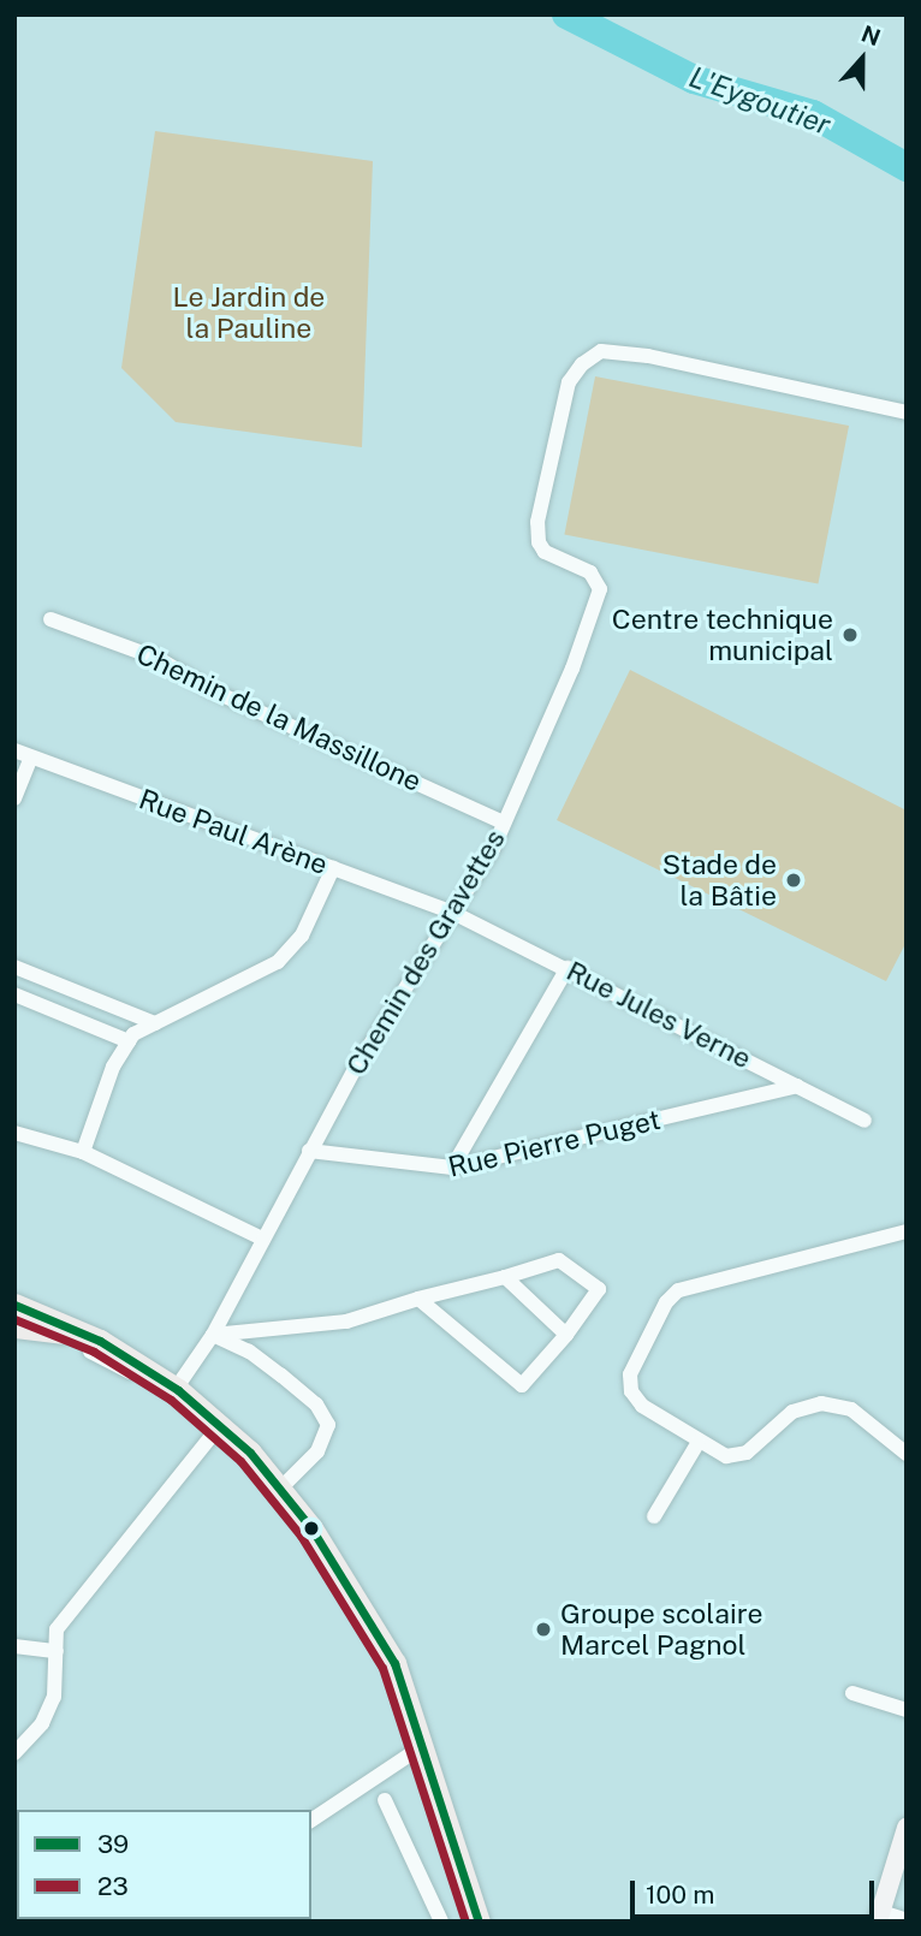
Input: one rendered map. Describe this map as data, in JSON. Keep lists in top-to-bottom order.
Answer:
{
  "streets": {
    "street": [
      "Chemin de la Massillone",
      "Rue Paul Arène",
      "Chemin des Gravettes",
      "Rue Jules Verne",
      "Rue Pierre Puget"
    ]
  },
  "crossings": [
    ["Chemin de la Massillone", "Chemin des Gravettes"],
    ["Rue Paul Arène", "Chemin des Gravettes"],
    ["Rue Paul Arène", "Rue Jules Verne"],
    ["Chemin des Gravettes", "Rue Jules Verne"],
    ["Chemin des Gravettes", "Rue Pierre Puget"],
    ["Rue Jules Verne", "Rue Pierre Puget"]
  ],
  "water": ["L'Eygoutier"],
  "parks": ["Le Jardin de la Pauline"],
  "places": ["Centre technique municipal", "Stade de la Bâtie", "Groupe scolaire Marcel Pagnol"],
  "lines": ["transit line 39", "transit line 23"],
  "legend": ["39", "23"],
  "scale_bar": "100 m",
  "north": "top"
}
